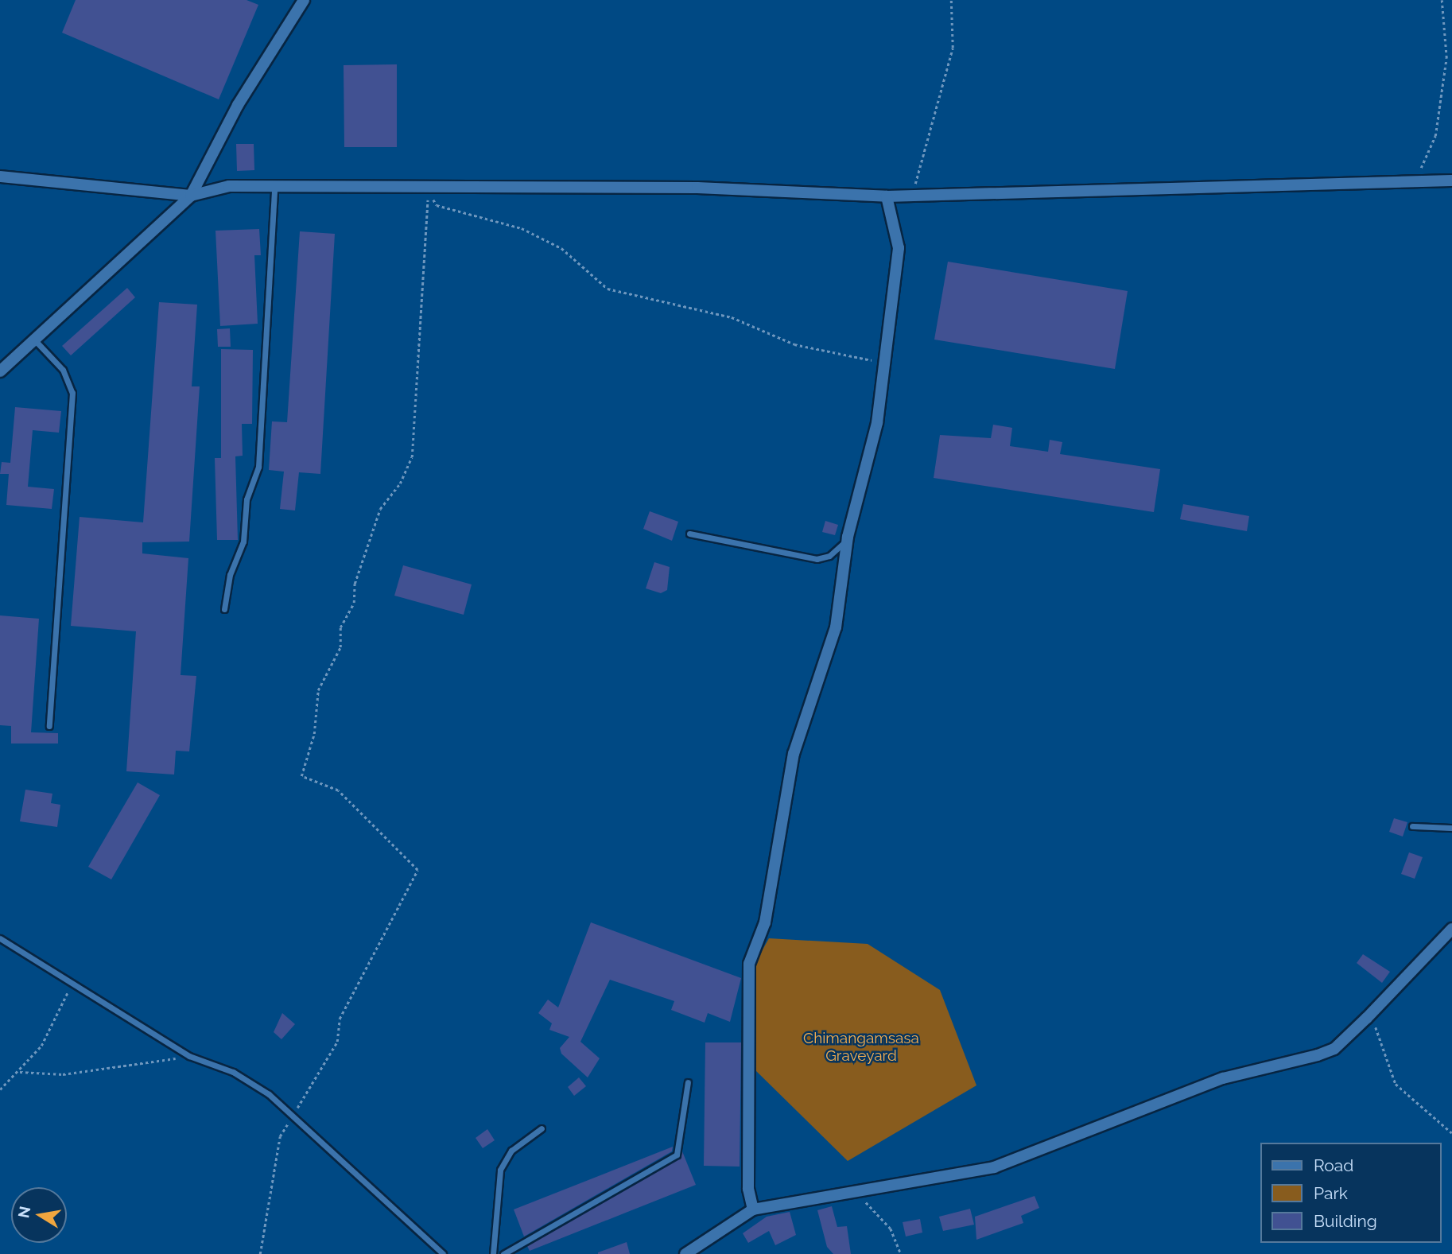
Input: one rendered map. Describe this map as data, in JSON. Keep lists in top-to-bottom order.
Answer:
{
  "parks": ["Chimangamsasa Graveyard"],
  "legend": ["Road", "Park", "Building"],
  "north": "left"
}
